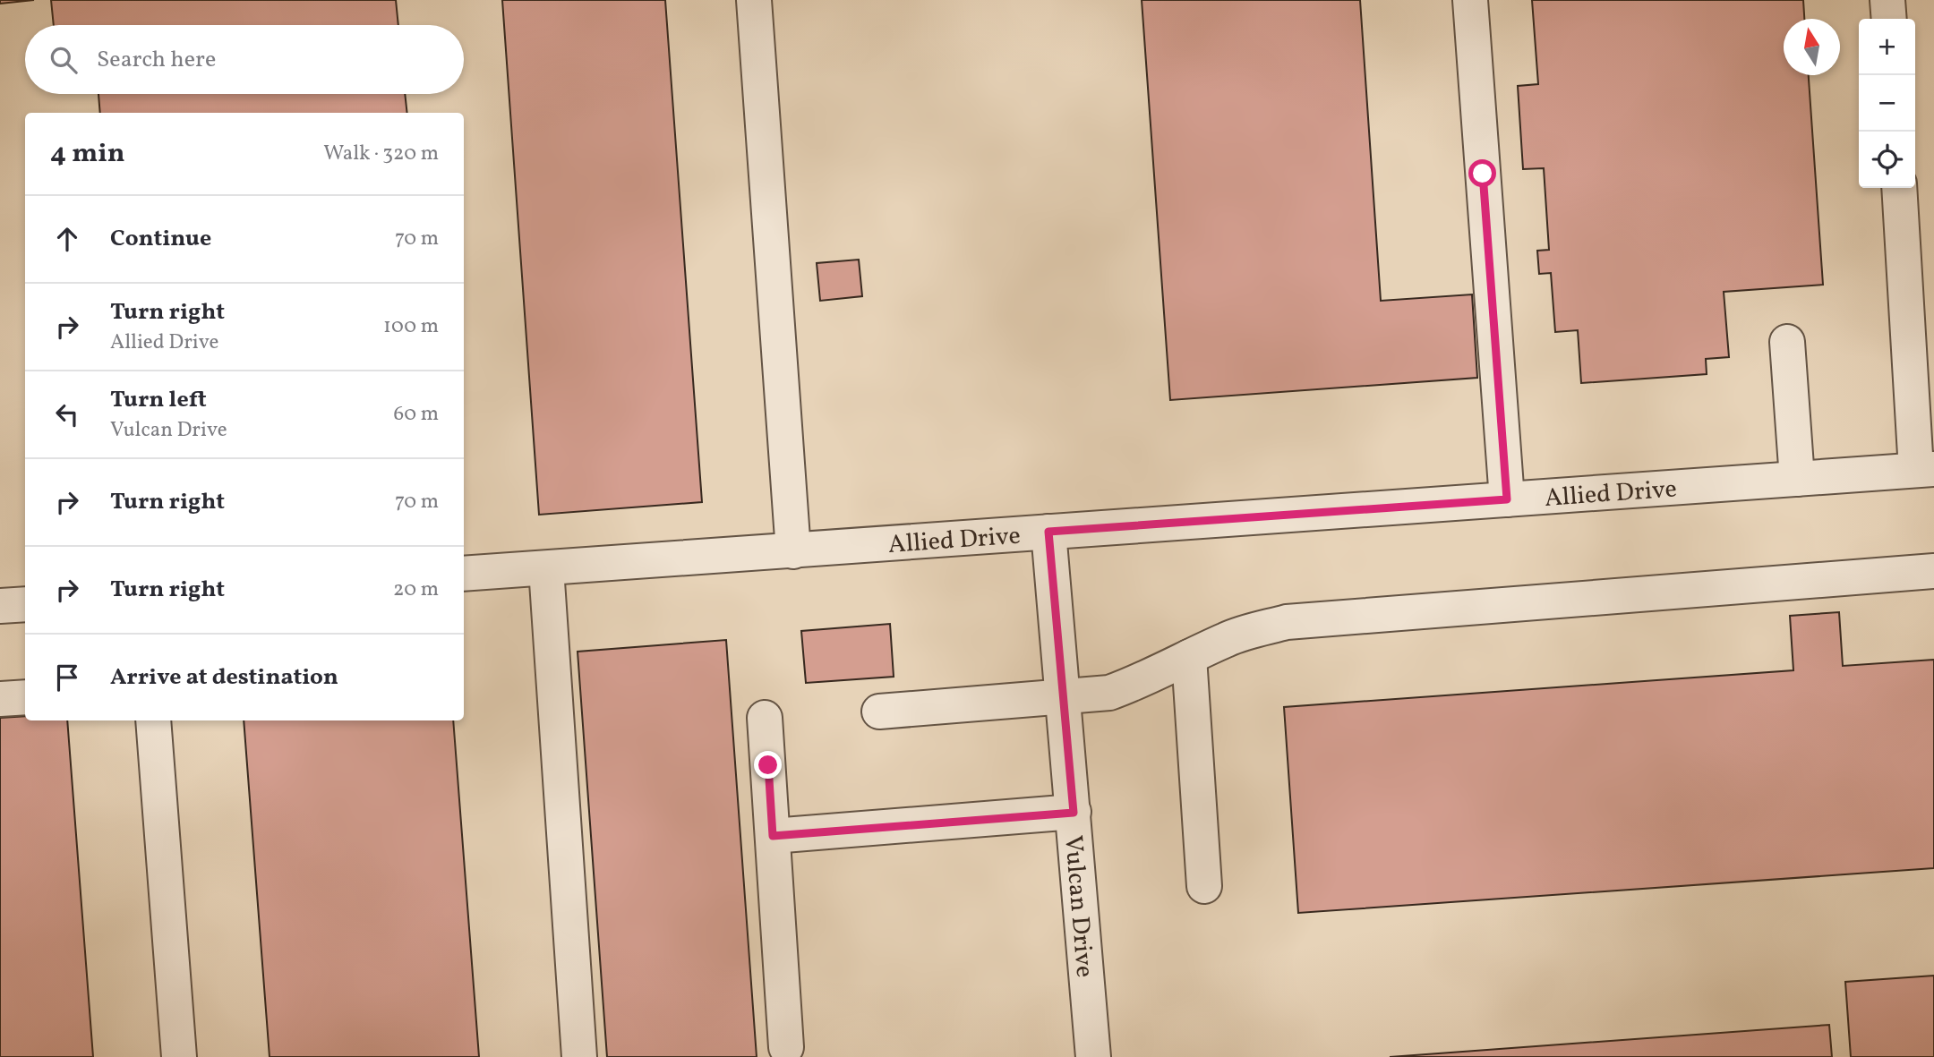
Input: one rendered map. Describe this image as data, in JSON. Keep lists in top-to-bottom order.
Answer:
{
  "streets": {
    "street": ["Allied Drive", "Vulcan Drive"]
  },
  "crossings": [
    ["Allied Drive", "Vulcan Drive"]
  ],
  "north": "top",
  "page": {
    "map_buttons": ["+", "−"],
    "search": "Search here",
    "heading": ["4 min", "Walk · 320 m"],
    "list": [
      ["Continue", "70 m"],
      ["Turn right", "Allied Drive", "100 m"],
      ["Turn left", "Vulcan Drive", "60 m"],
      ["Turn right", "70 m"],
      ["Turn right", "20 m"],
      "Arrive at destination"
    ]
  }
}
